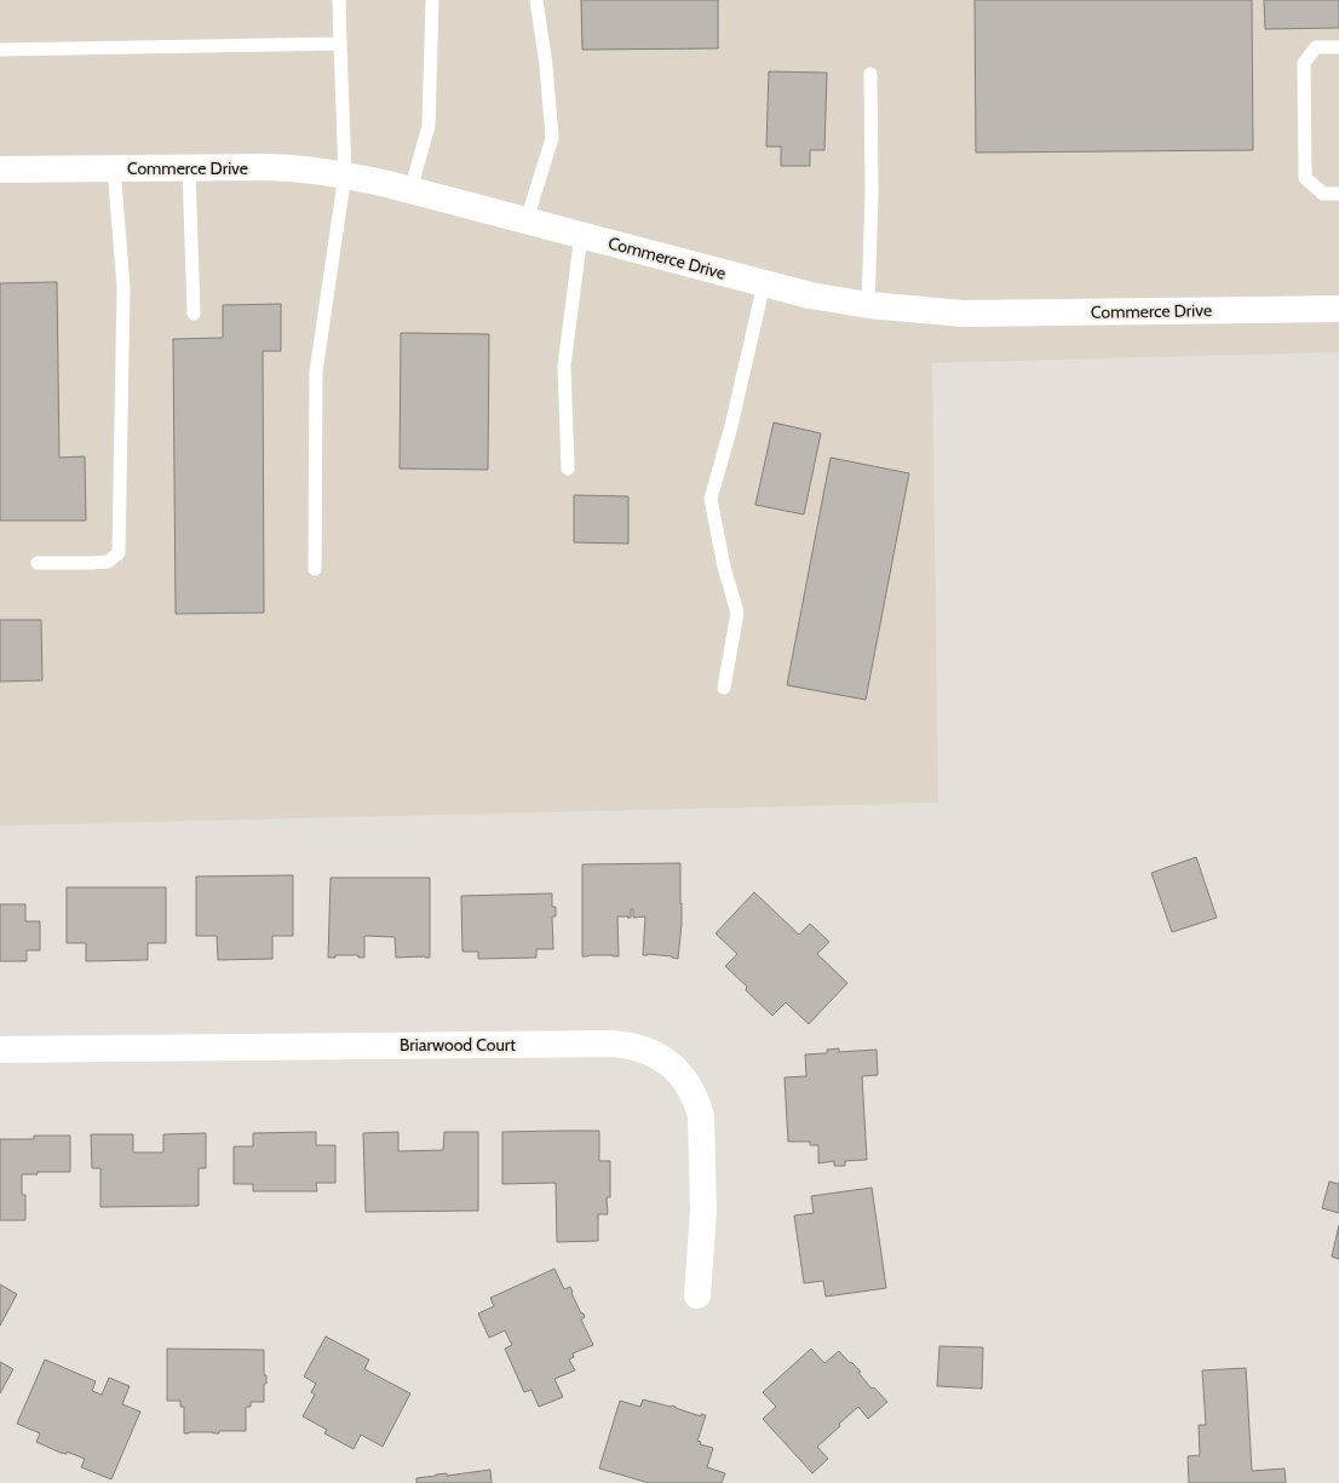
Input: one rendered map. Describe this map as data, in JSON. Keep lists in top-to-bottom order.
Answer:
{
  "streets": {
    "street": ["Commerce Drive", "Briarwood Court"]
  }
}
